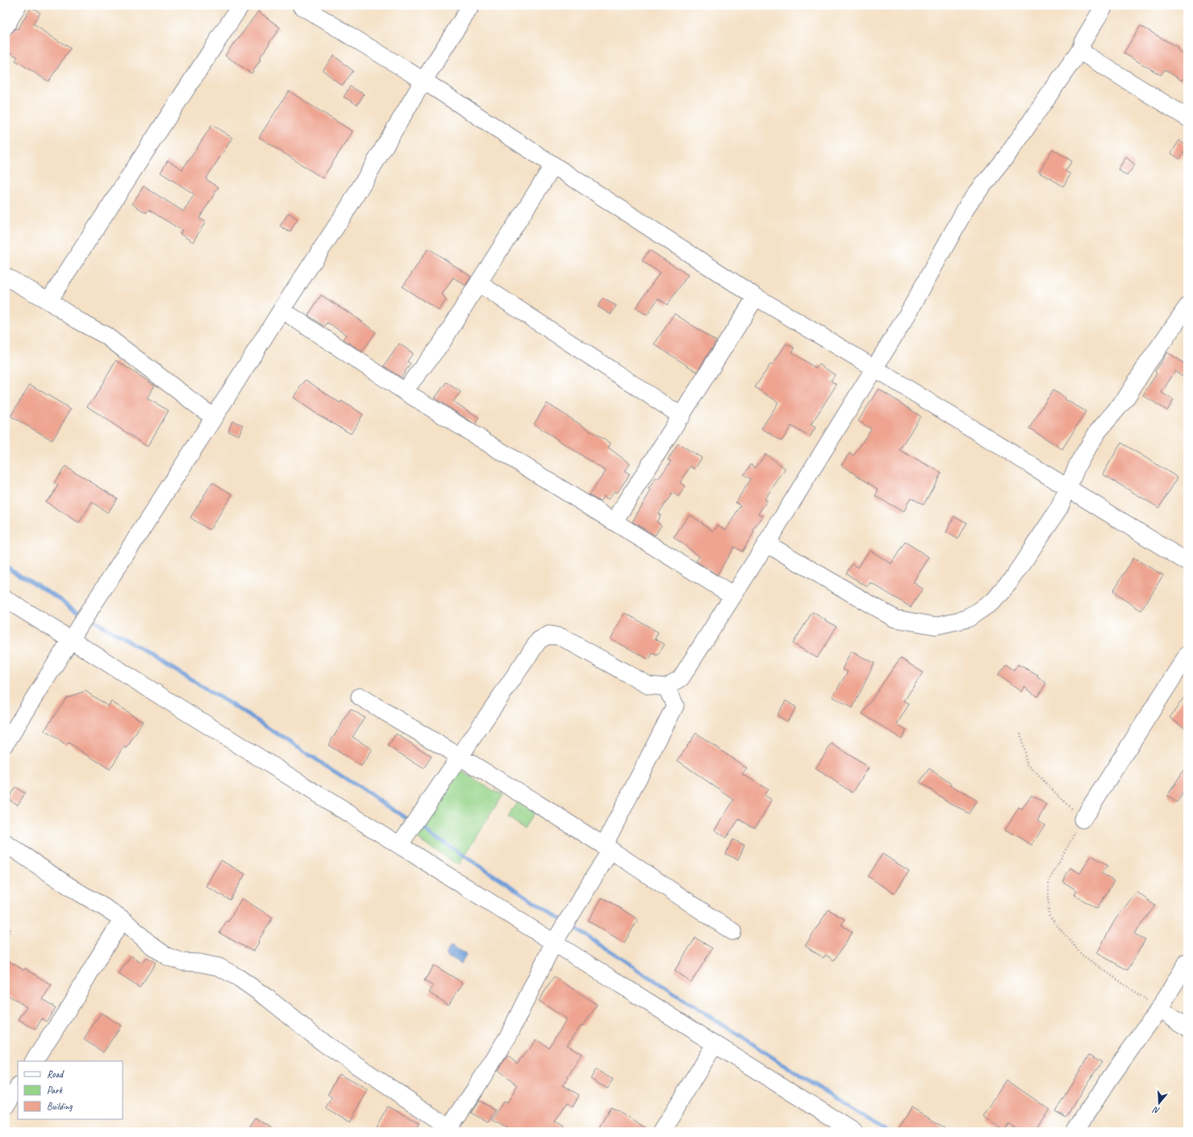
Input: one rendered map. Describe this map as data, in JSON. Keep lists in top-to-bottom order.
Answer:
{
  "legend": ["Road", "Park", "Building"],
  "north": "bottom"
}
